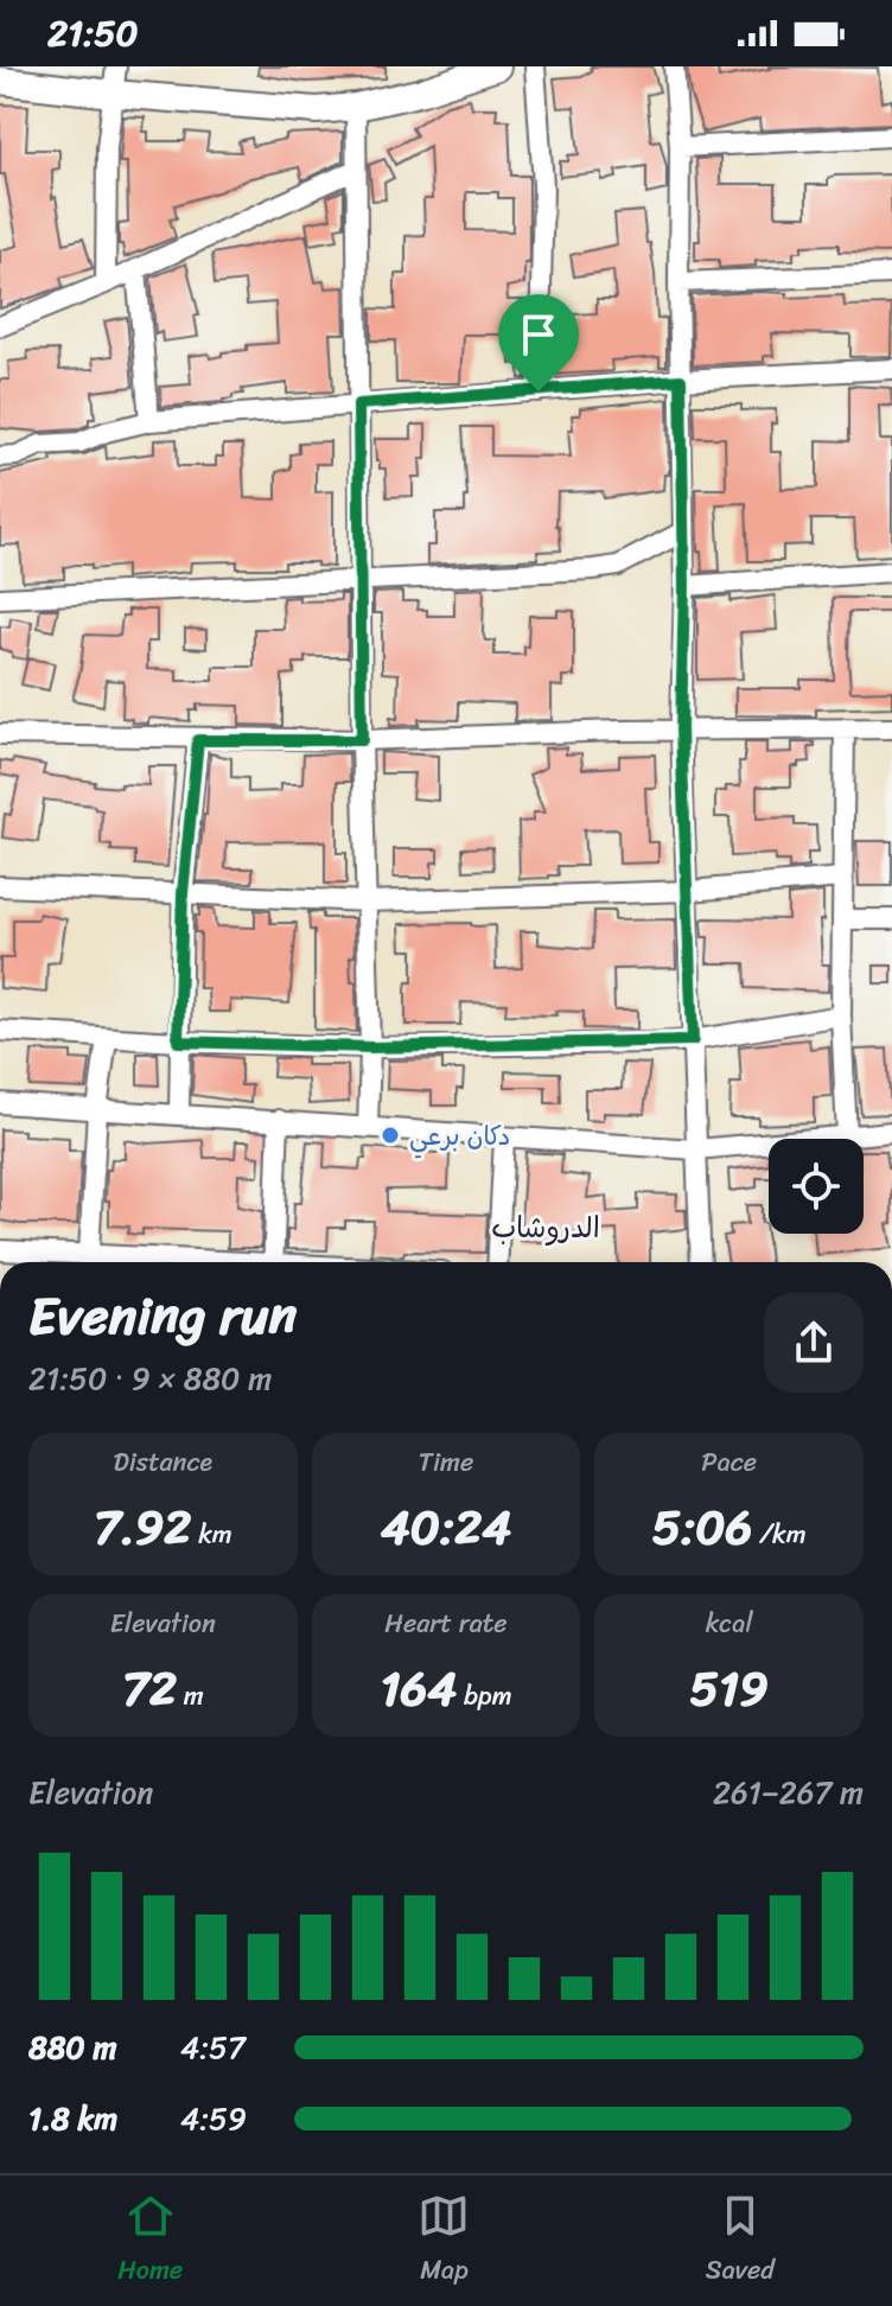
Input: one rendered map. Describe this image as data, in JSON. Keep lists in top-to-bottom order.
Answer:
{
  "districts": ["الدروشاب"],
  "places": ["دكان برعي"],
  "page": {
    "status": "21:50",
    "heading": ["Evening run", "21:50 · 9 × 880 m"],
    "stats": [
      ["Distance", "7.92 km"],
      ["Time", "40:24"],
      ["Pace", "5:06 /km"],
      ["Elevation", "72 m"],
      ["Heart rate", "164 bpm"],
      ["kcal", "519"]
    ],
    "chart": ["Elevation", "261–267 m"],
    "list": [
      {
        "name": "880 m",
        "note": "4:57"
      },
      {
        "name": "1.8 km",
        "note": "4:59"
      }
    ],
    "tabs": ["Home", "Map", "Saved"]
  }
}
